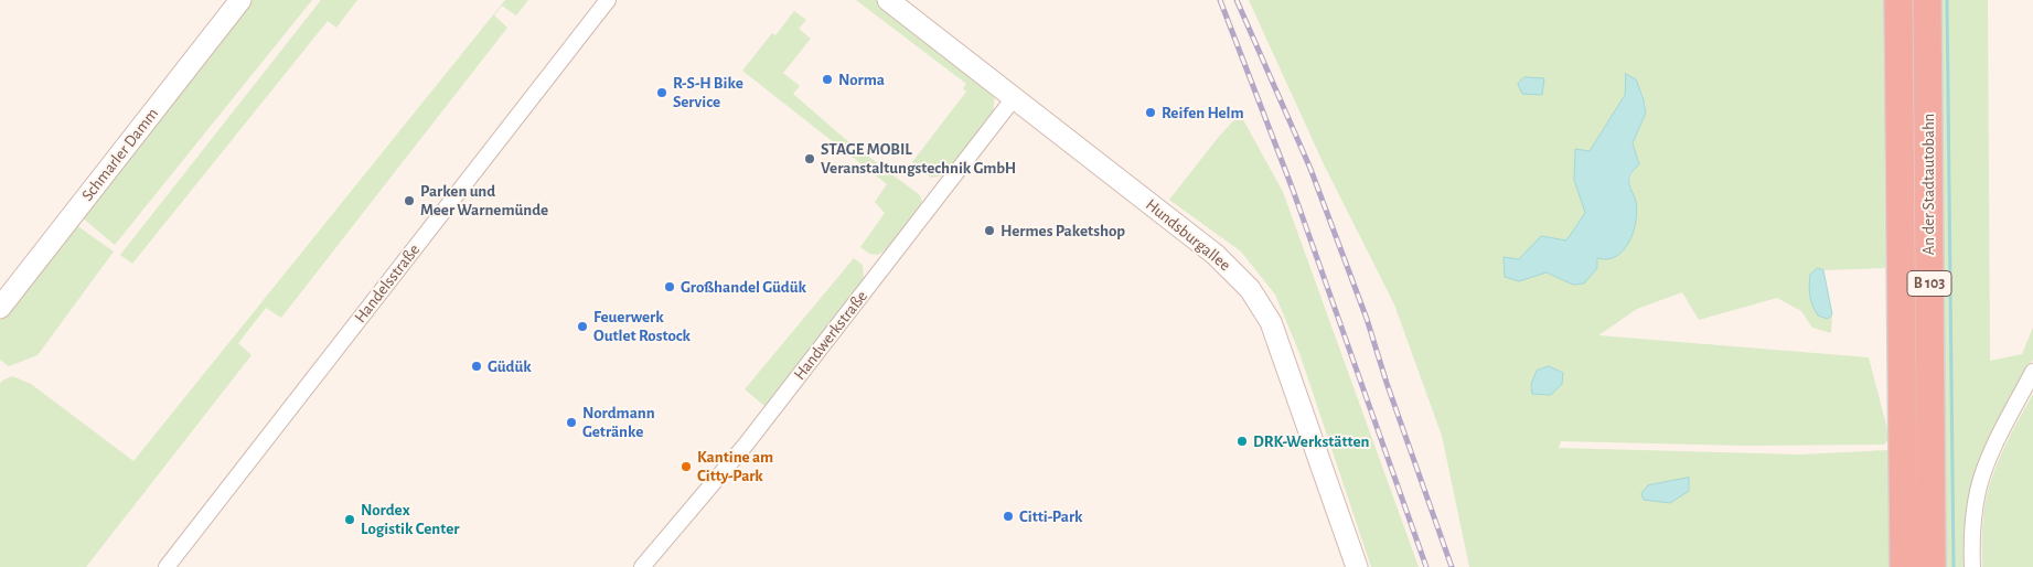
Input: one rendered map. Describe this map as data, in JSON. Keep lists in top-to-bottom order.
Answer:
{
  "streets": {
    "highway": ["An der Stadtautobahn", "B 103"],
    "street": [
      "Schmarler Damm",
      "Hundsburgallee",
      "Handelsstraße",
      "Handwerkstraße"
    ]
  },
  "crossings": [
    ["Hundsburgallee", "Handwerkstraße"]
  ],
  "places": [
    "Norma",
    "R-S-H Bike Service",
    "Reifen Helm",
    "STAGE MOBIL Veranstaltungstechnik GmbH",
    "Parken und Meer Warnemünde",
    "Hermes Paketshop",
    "Großhandel Güdük",
    "Feuerwerk Outlet Rostock",
    "Güdük",
    "Nordmann Getränke",
    "DRK-Werkstätten",
    "Kantine am Citty-Park",
    "Citti-Park",
    "Nordex Logistik Center"
  ]
}
